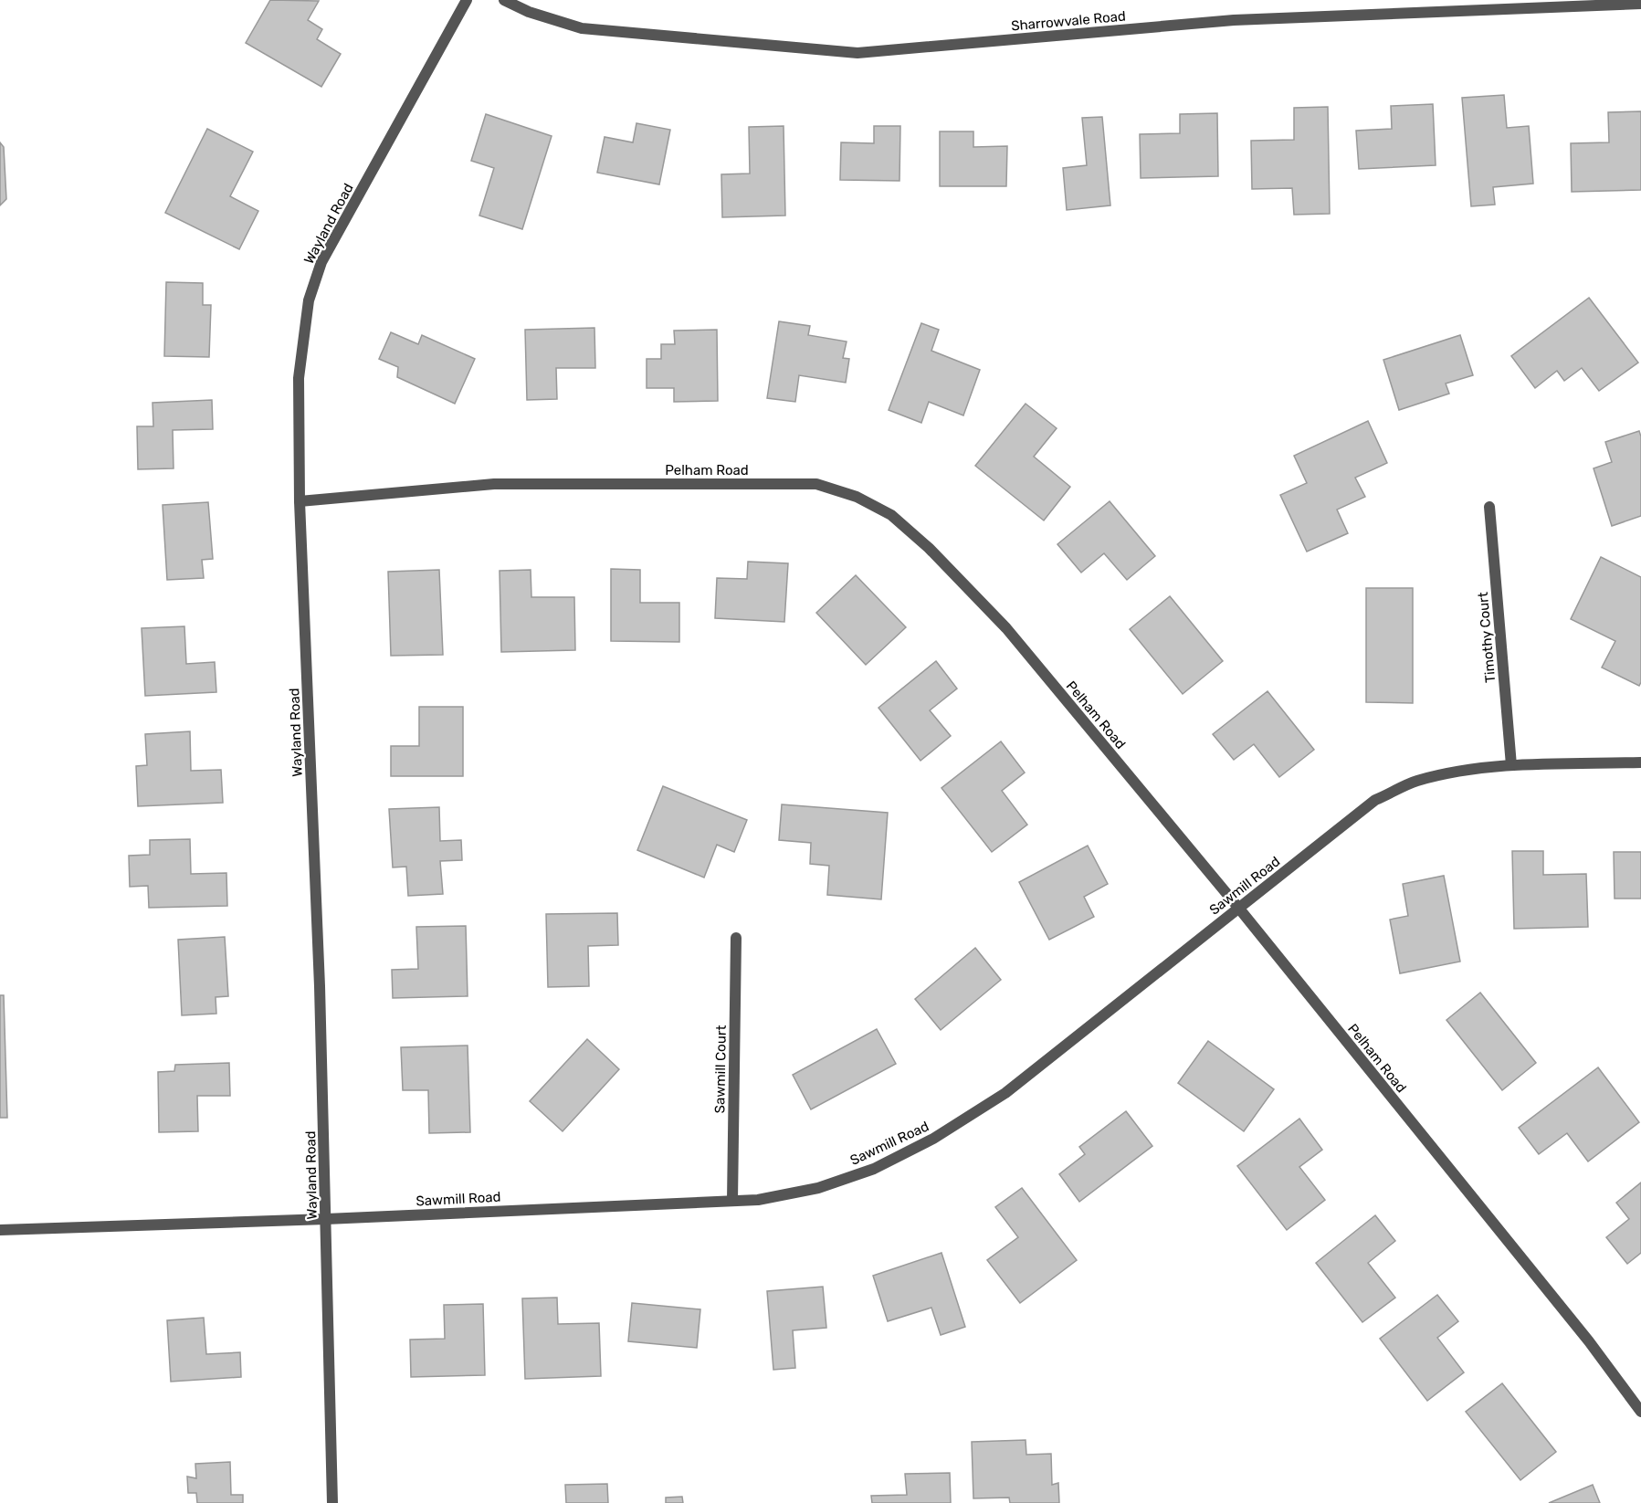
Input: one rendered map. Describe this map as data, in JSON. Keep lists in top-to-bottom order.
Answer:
{
  "streets": {
    "street": [
      "Sharrowvale Road",
      "Wayland Road",
      "Pelham Road",
      "Timothy Court",
      "Sawmill Road",
      "Sawmill Court"
    ]
  },
  "crossings": [
    ["Wayland Road", "Pelham Road"],
    ["Wayland Road", "Sawmill Road"],
    ["Pelham Road", "Sawmill Road"],
    ["Timothy Court", "Sawmill Road"],
    ["Sawmill Road", "Sawmill Court"]
  ]
}
